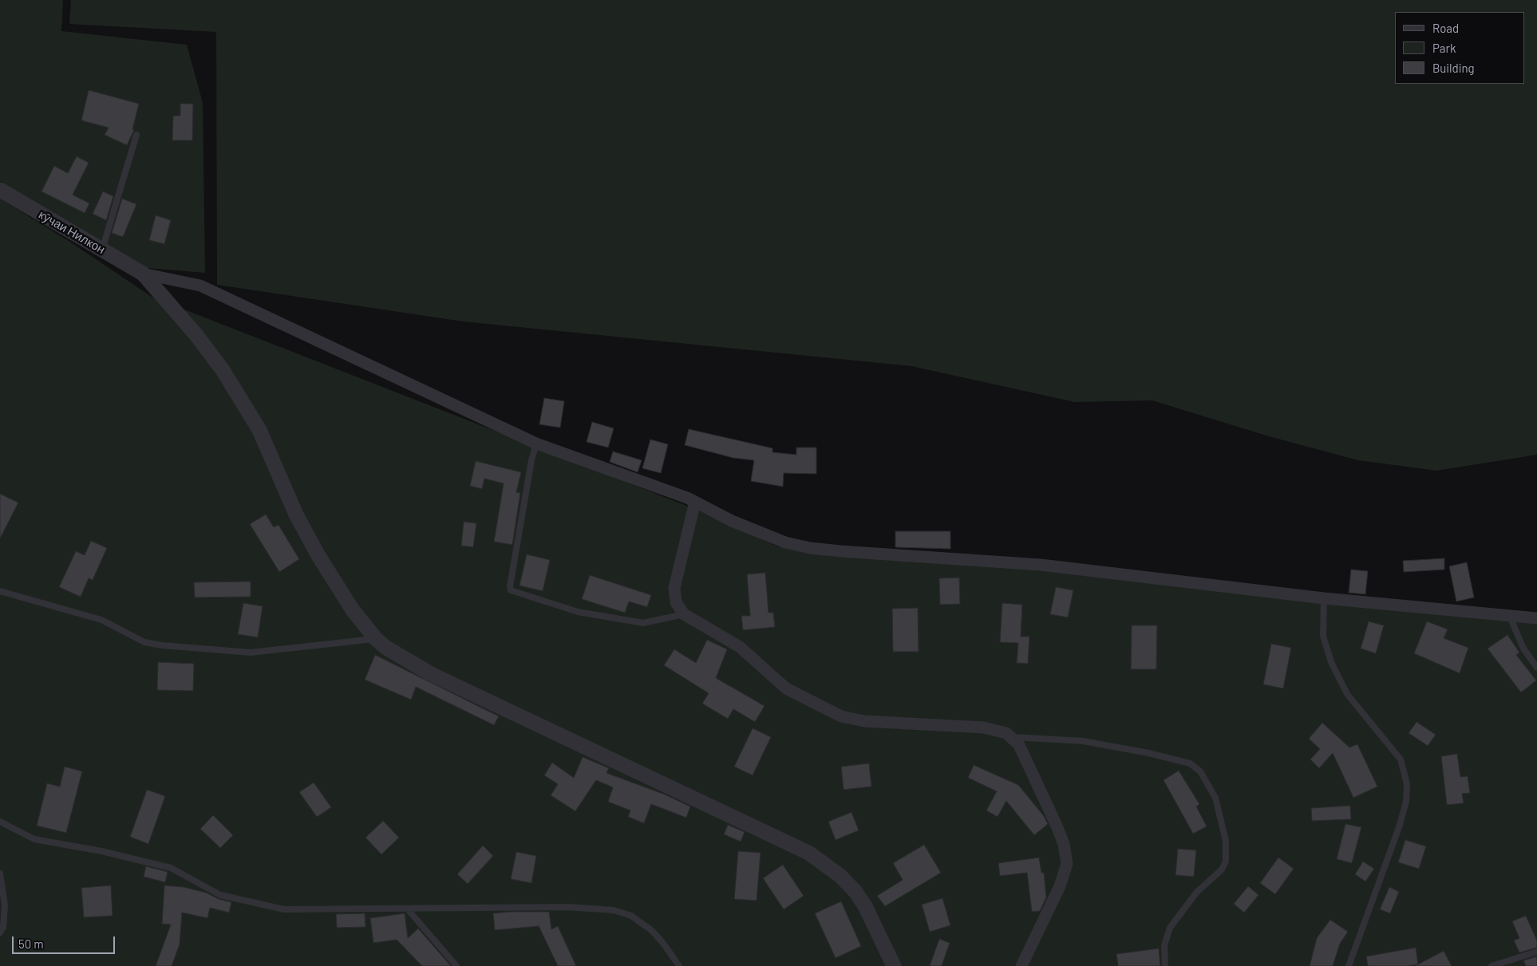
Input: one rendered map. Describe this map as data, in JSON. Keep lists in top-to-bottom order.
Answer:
{
  "streets": {
    "street": ["кӯчаи Нилкон"]
  },
  "legend": ["Road", "Park", "Building"],
  "scale_bar": "50 m"
}
